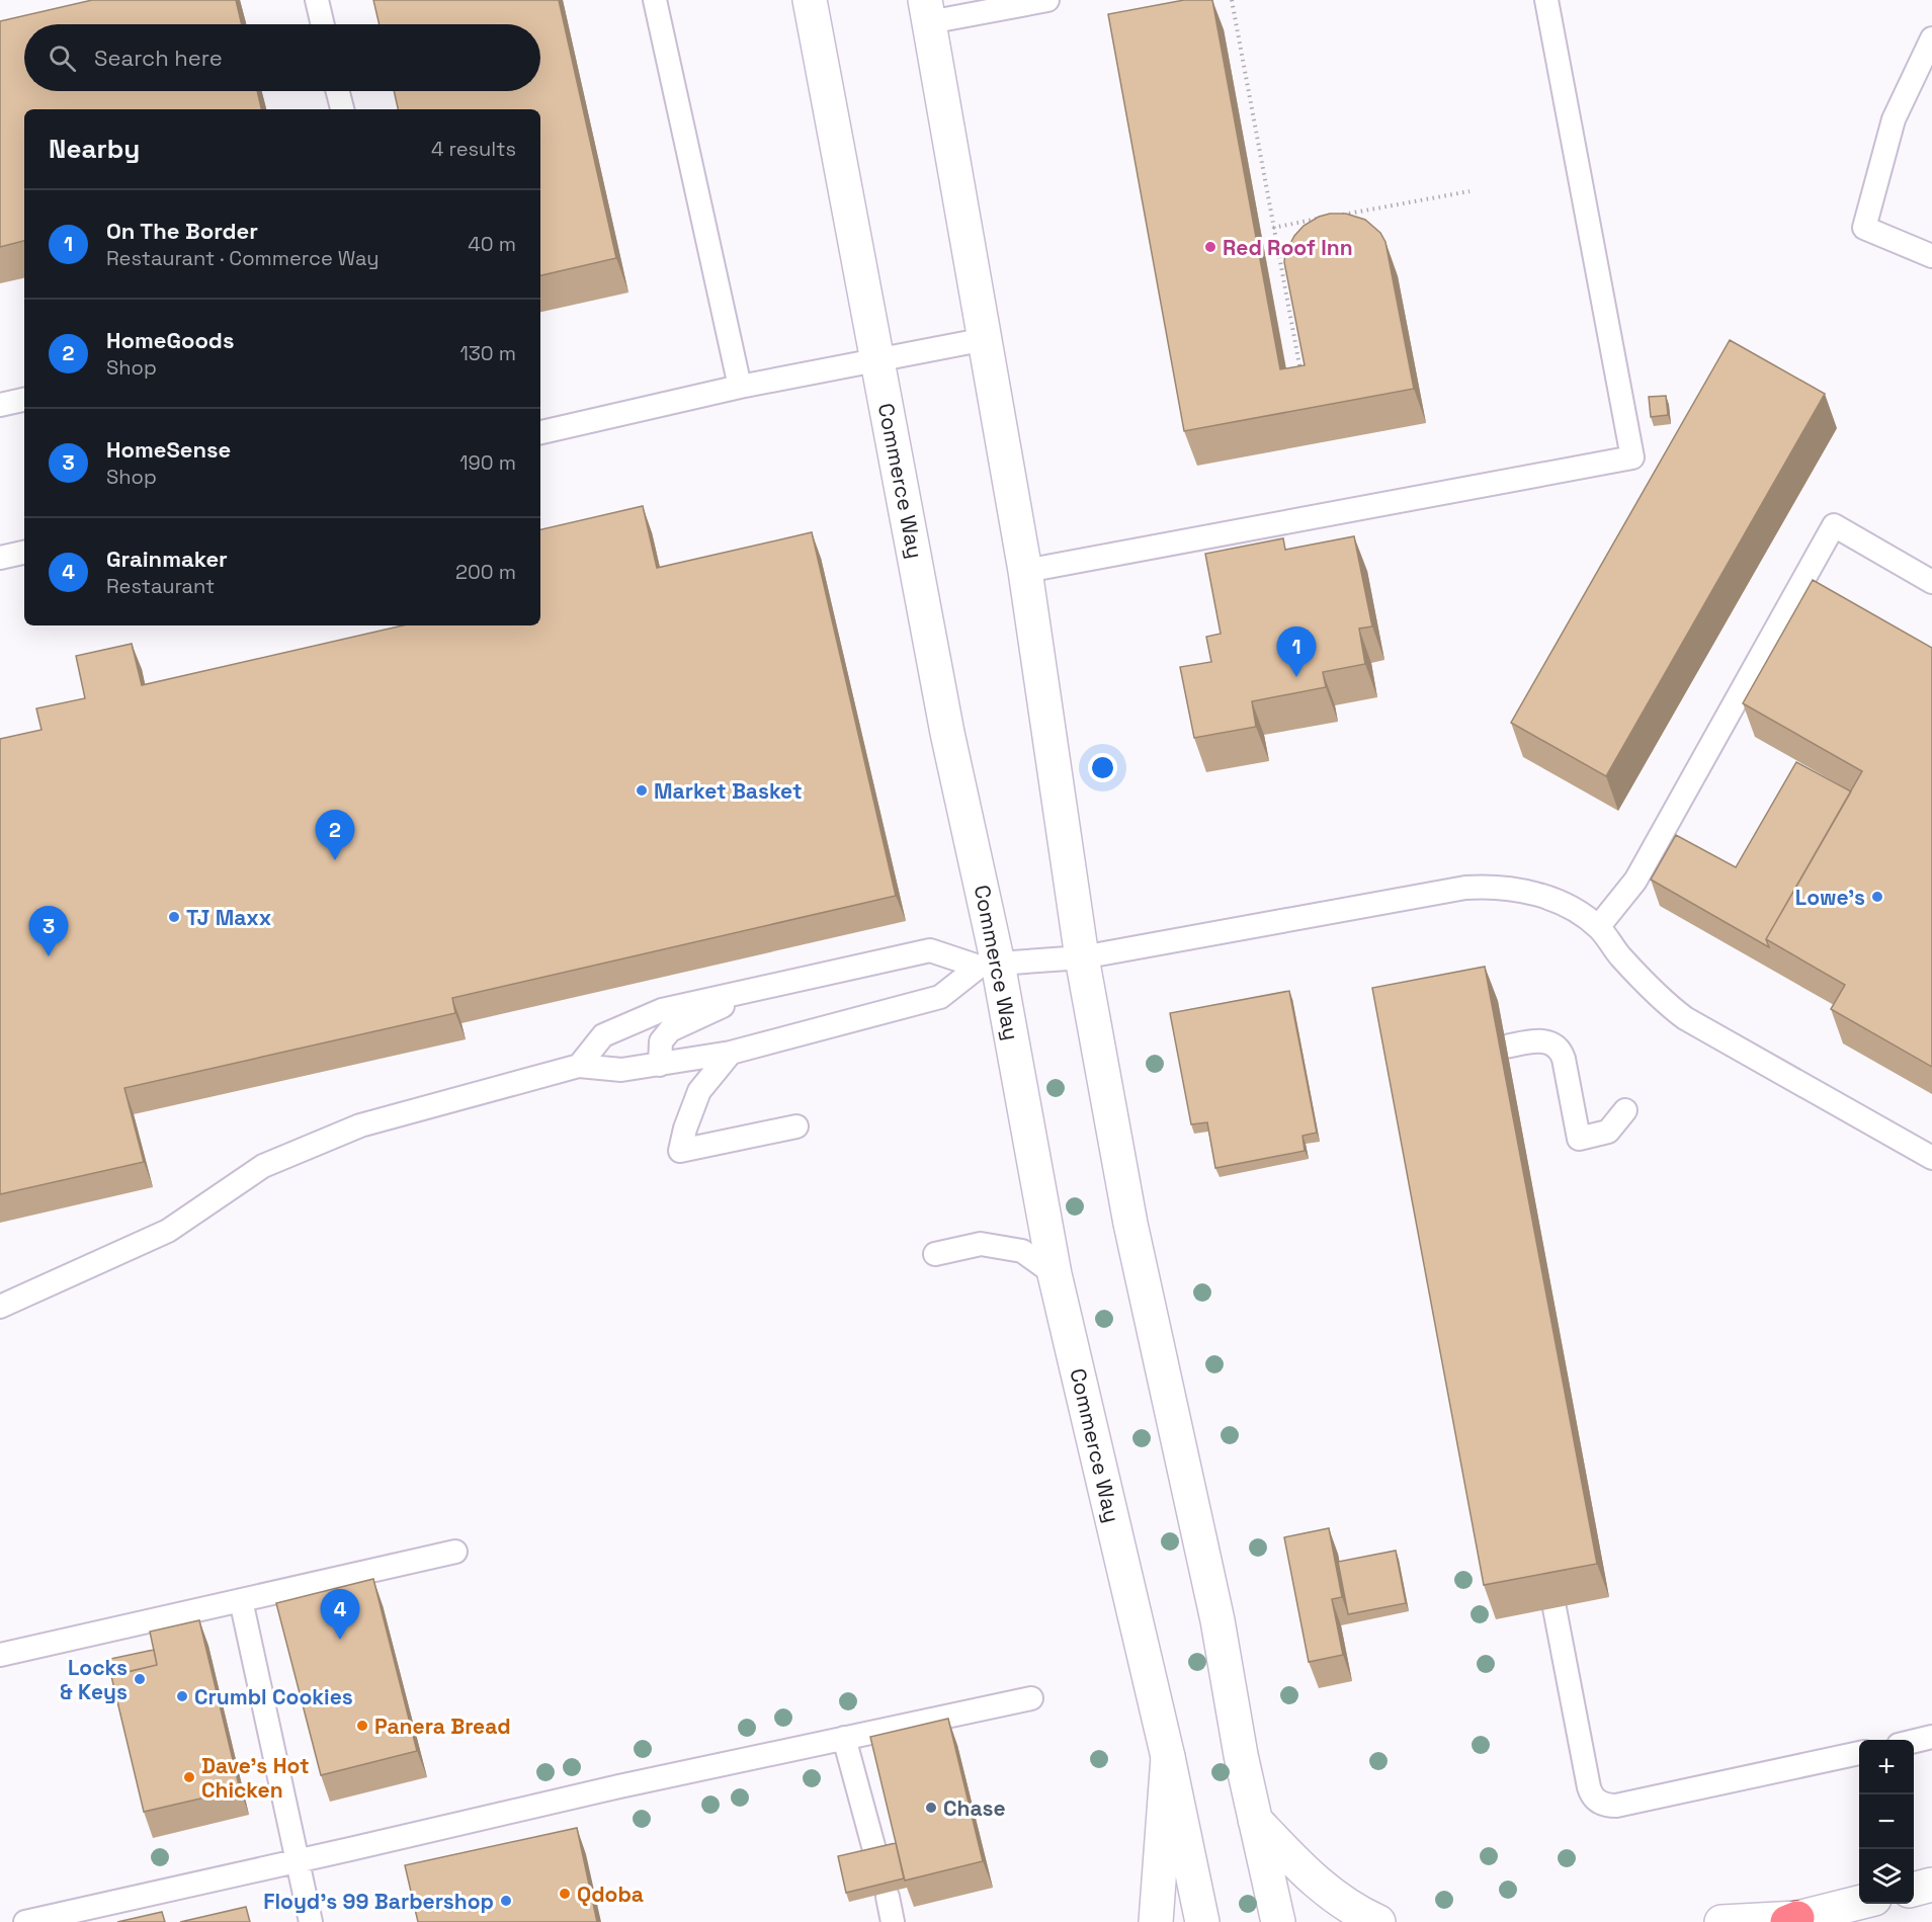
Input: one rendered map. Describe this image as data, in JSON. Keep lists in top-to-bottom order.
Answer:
{
  "streets": {
    "street": ["Commerce Way"]
  },
  "places": [
    "Red Roof Inn",
    "Market Basket",
    "Lowe's",
    "TJ Maxx",
    "Locks & Keys",
    "Crumbl Cookies",
    "Panera Bread",
    "Dave's Hot Chicken",
    "Chase",
    "Qdoba",
    "Floyd's 99 Barbershop"
  ],
  "page": {
    "search": "Search here",
    "heading": ["Nearby", "4 results"],
    "list": [
      {
        "mark": "1",
        "name": "On The Border",
        "note": "Restaurant · Commerce Way",
        "value": "40 m"
      },
      {
        "mark": "2",
        "name": "HomeGoods",
        "note": "Shop",
        "value": "130 m"
      },
      {
        "mark": "3",
        "name": "HomeSense",
        "note": "Shop",
        "value": "190 m"
      },
      {
        "mark": "4",
        "name": "Grainmaker",
        "note": "Restaurant",
        "value": "200 m"
      }
    ],
    "pins": [
      "1",
      "2",
      "3",
      "4"
    ],
    "map_buttons": ["+", "−"]
  }
}
